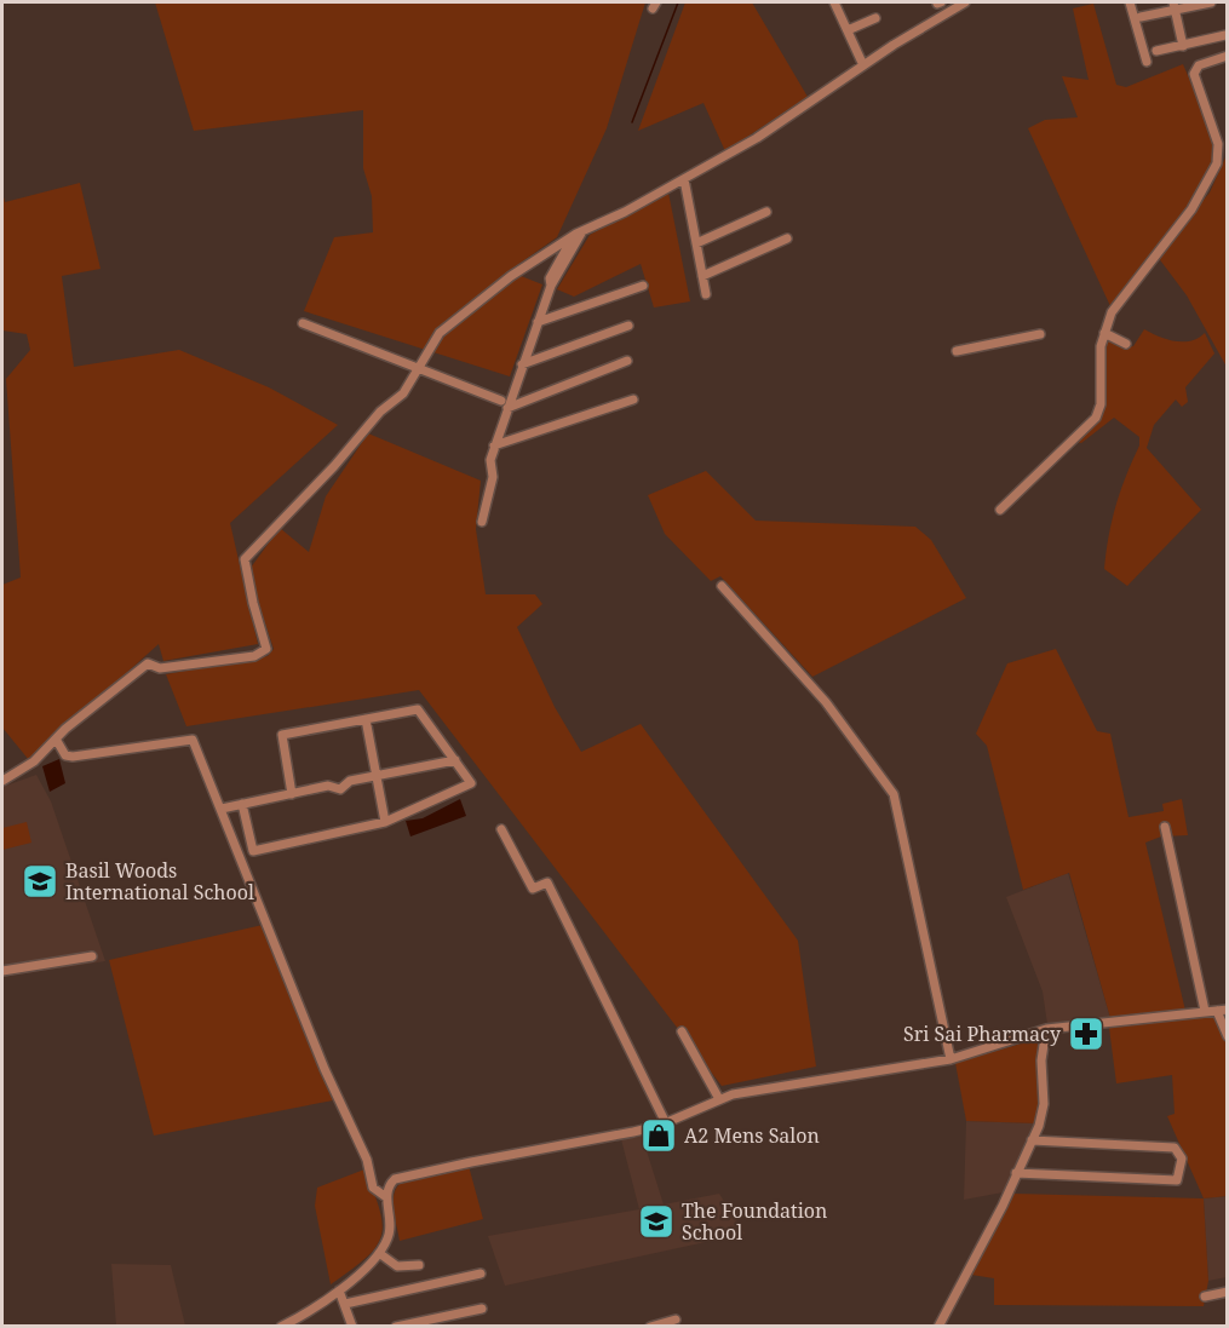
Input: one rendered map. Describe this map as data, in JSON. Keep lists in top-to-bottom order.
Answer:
{
  "places": {
    "school or university": ["Basil Woods International School", "The Foundation School"],
    "pharmacy": ["Sri Sai Pharmacy"],
    "shop": ["A2 Mens Salon"]
  }
}
